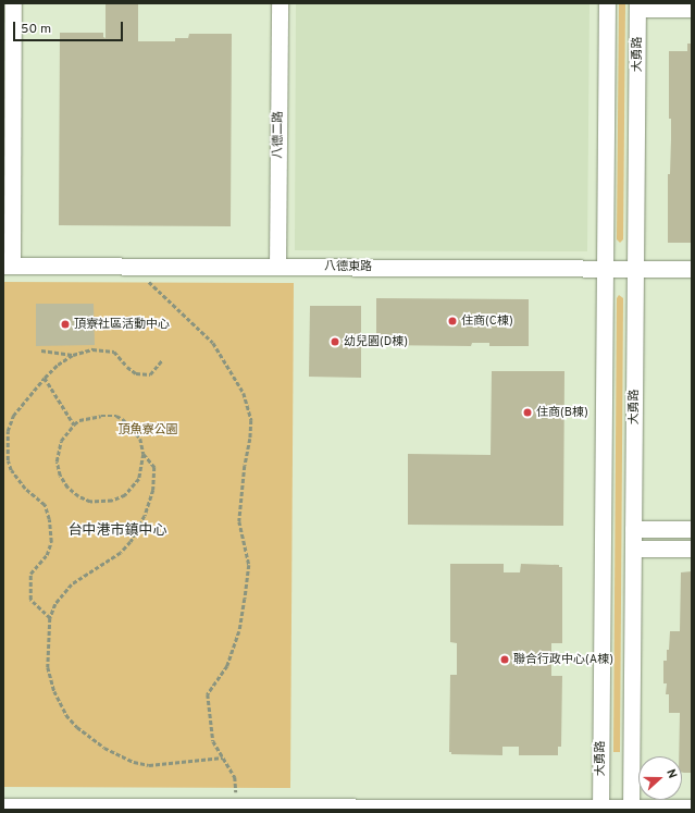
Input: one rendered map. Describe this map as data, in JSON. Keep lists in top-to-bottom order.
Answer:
{
  "streets": {
    "street": ["大勇路", "八德二路", "八德東路"]
  },
  "crossings": [
    ["大勇路", "八德東路"],
    ["八德二路", "八德東路"]
  ],
  "districts": ["台中港市鎮中心"],
  "parks": ["頂魚寮公園"],
  "places": [
    "住商(C棟)",
    "頂寮社區活動中心",
    "幼兒園(D棟)",
    "住商(B棟)",
    "聯合行政中心(A棟)"
  ],
  "scale_bar": "50 m",
  "north": "right"
}
